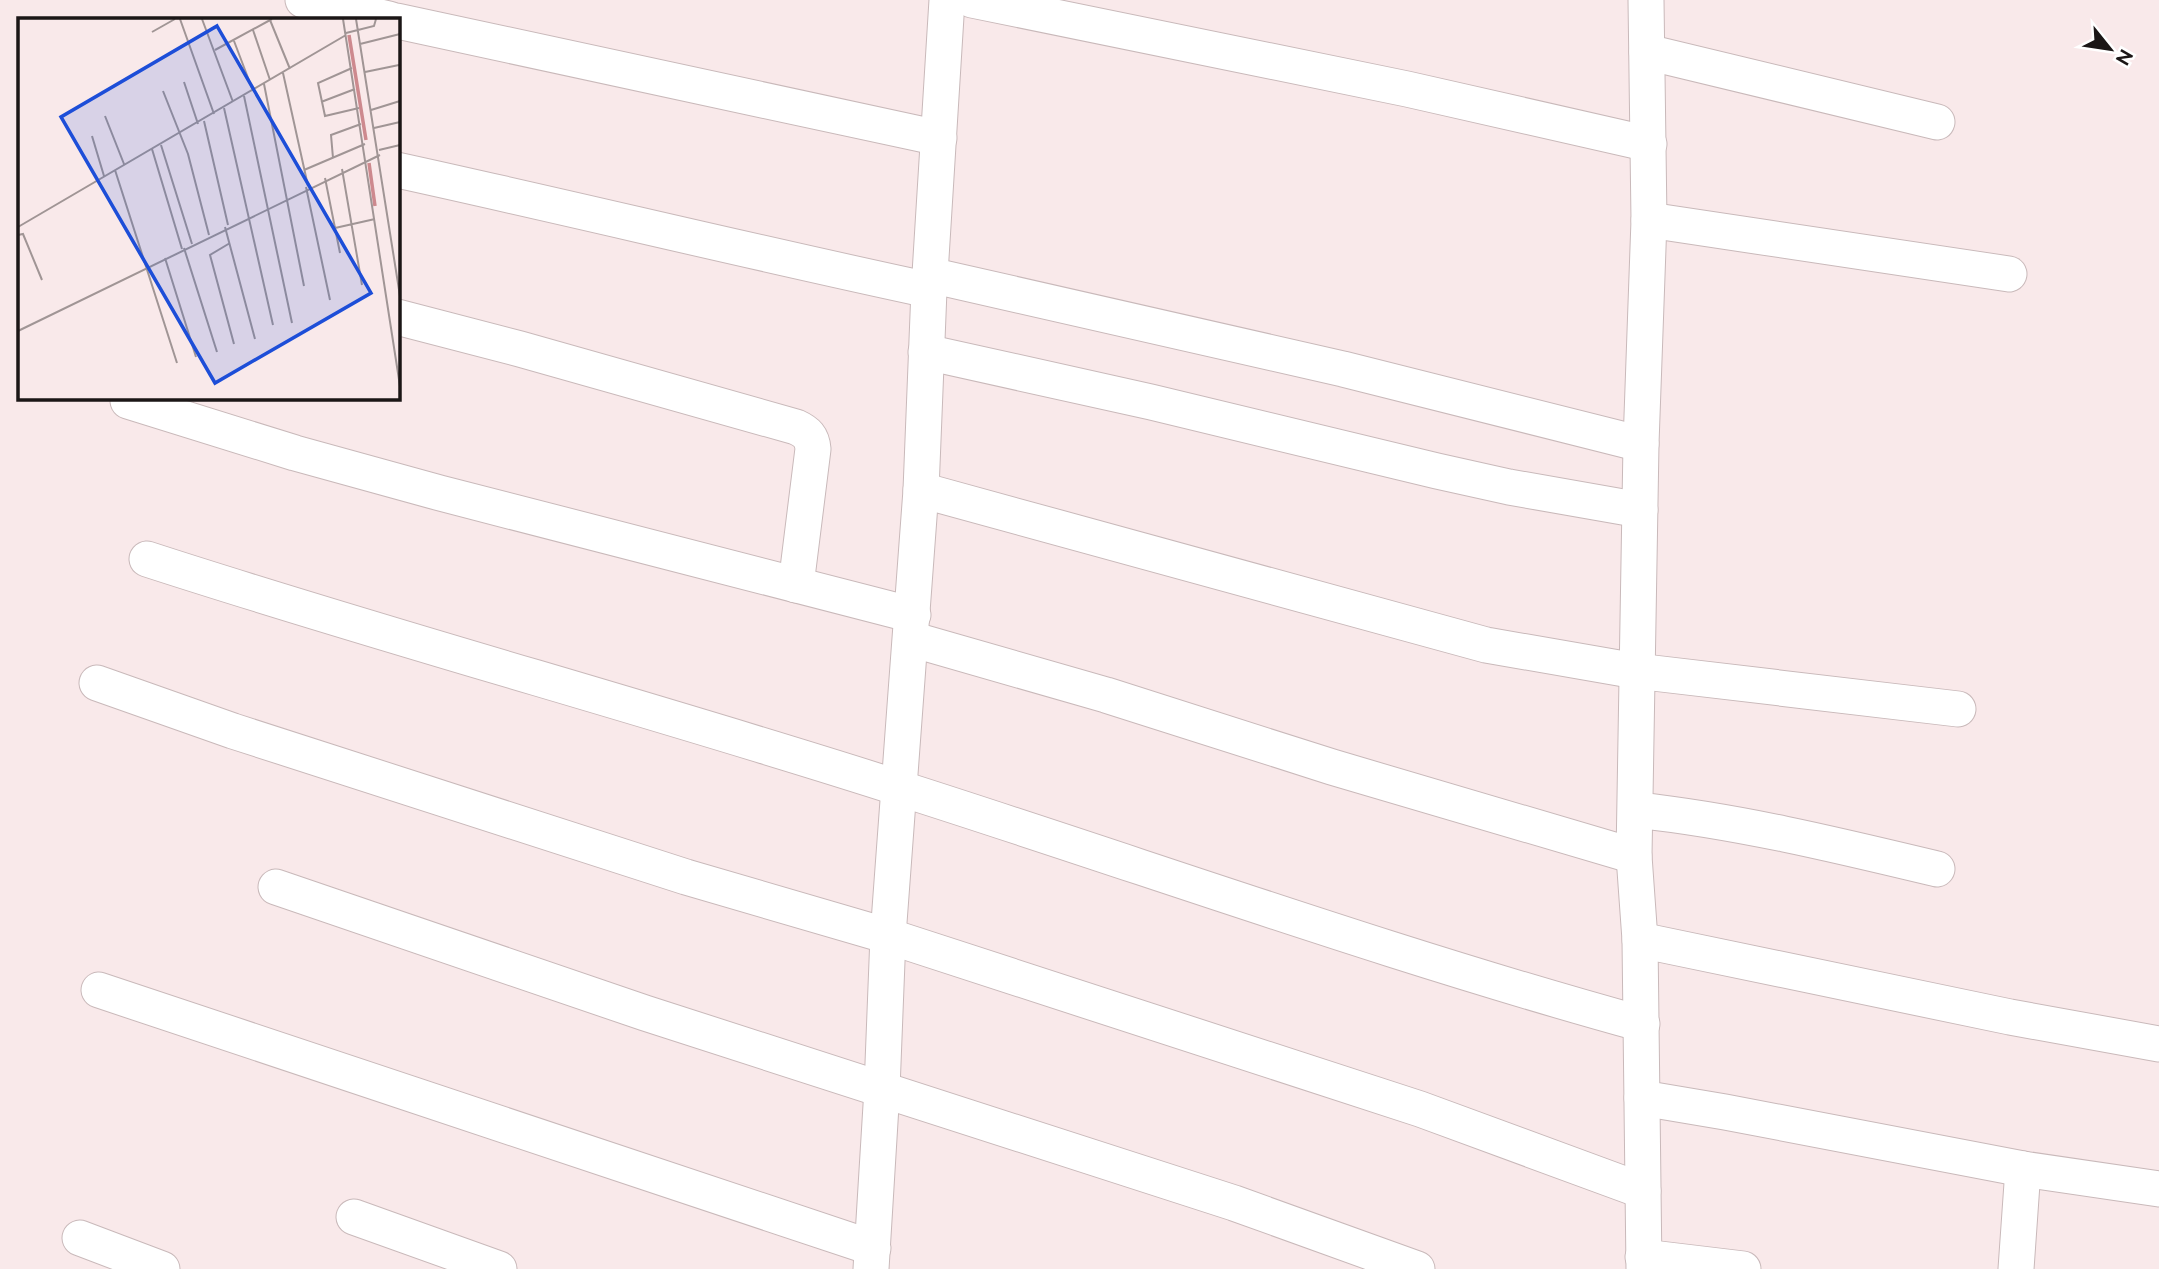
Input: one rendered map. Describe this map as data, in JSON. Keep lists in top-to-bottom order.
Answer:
{
  "north": "bottom right"
}
